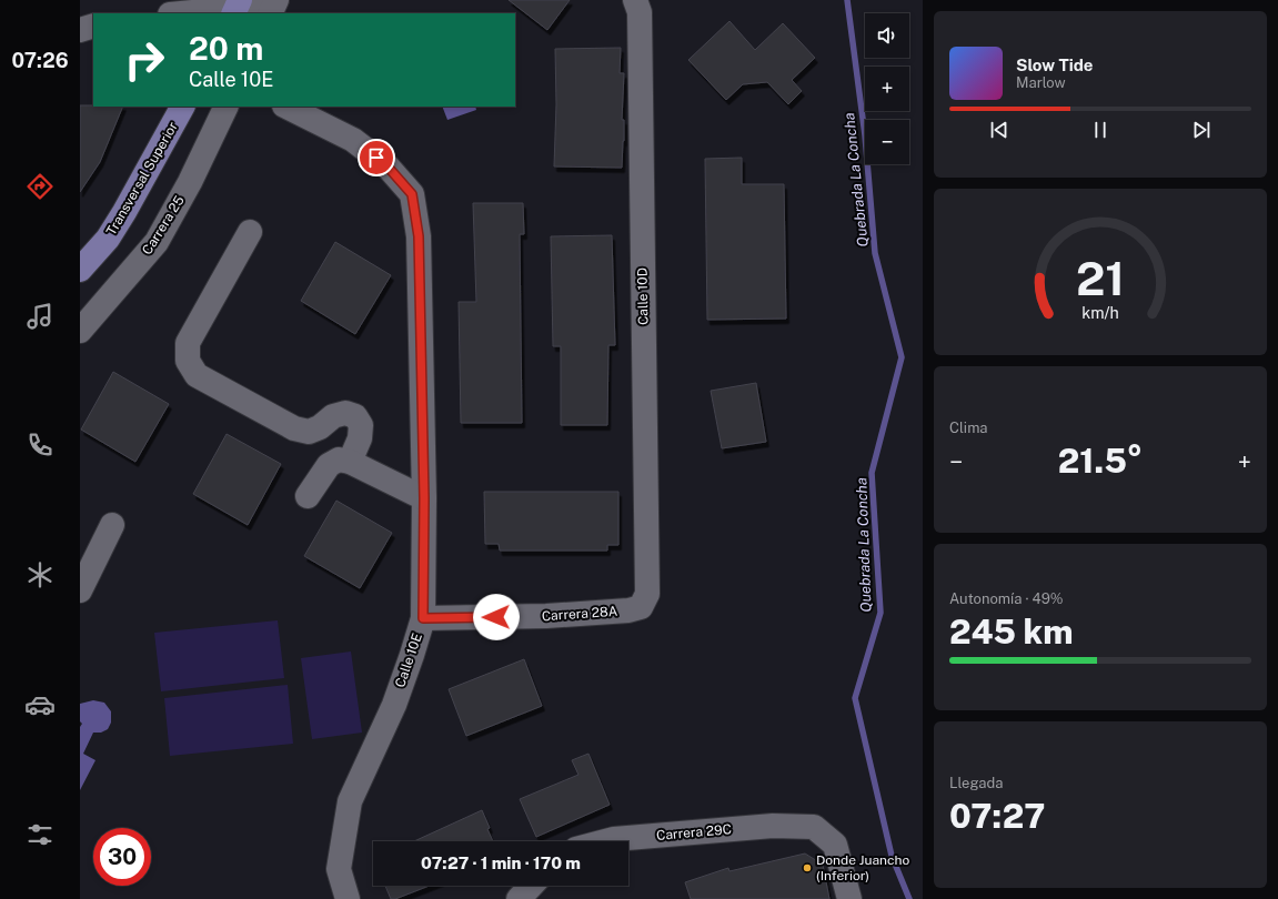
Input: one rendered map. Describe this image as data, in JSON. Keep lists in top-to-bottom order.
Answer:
{
  "streets": {
    "main road": ["Transversal Superior"],
    "street": [
      "Carrera 25",
      "Calle 10D",
      "Carrera 28A",
      "Calle 10E",
      "Carrera 29C"
    ]
  },
  "crossings": [
    ["Calle 10D", "Carrera 28A"],
    ["Carrera 28A", "Calle 10E"]
  ],
  "water": ["Quebrada La Concha"],
  "places": ["Donde Juancho (Inferior)"],
  "page": {
    "tabs": "07:26",
    "map_buttons": ["+", "−"],
    "turn": ["20 m", "Calle 10E"],
    "song": ["Slow Tide", "Marlow"],
    "tile": [
      "Clima",
      ["Autonomía · 49%", "245 km"],
      ["Llegada", "07:27"]
    ],
    "heat": ["−", "21.5°", "+"],
    "limit": "30",
    "trip": "07:27 · 1 min · 170 m",
    "gauge": ["21", "km/h"]
  }
}
